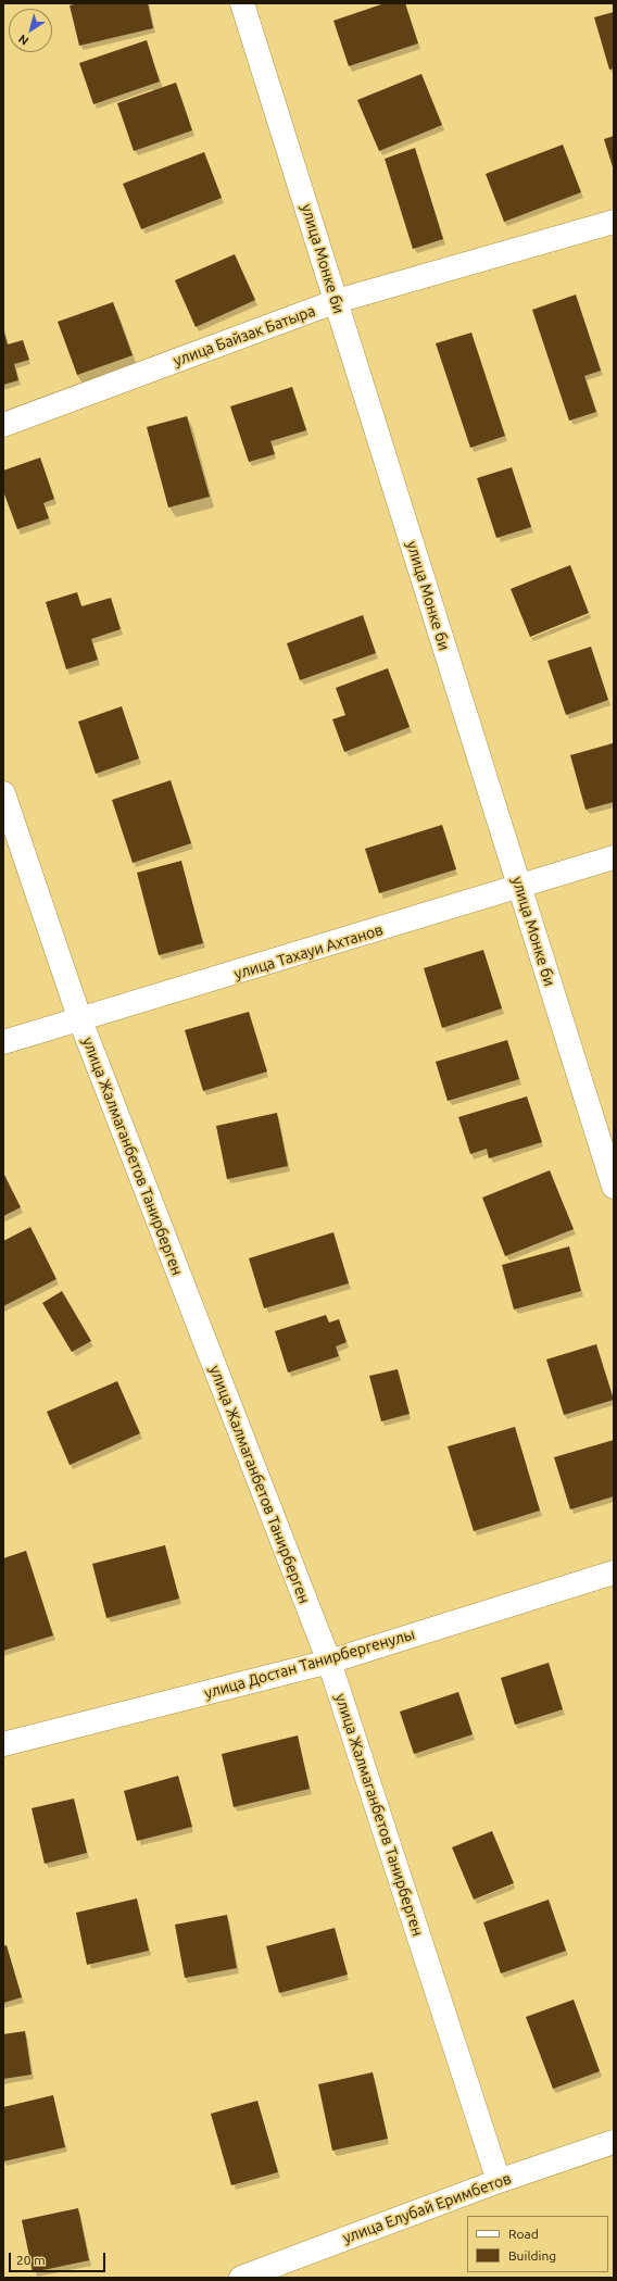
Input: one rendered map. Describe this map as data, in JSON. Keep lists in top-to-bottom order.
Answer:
{
  "streets": {
    "street": [
      "улица Монке би",
      "улица Байзак Батыра",
      "улица Тахауи Ахтанов",
      "улица Жалмаганбетов Танирберген",
      "улица Достан Танирбергенулы",
      "улица Елубай Еримбетов"
    ]
  },
  "crossings": [
    ["улица Монке би", "улица Байзак Батыра"],
    ["улица Монке би", "улица Тахауи Ахтанов"],
    ["улица Тахауи Ахтанов", "улица Жалмаганбетов Танирберген"],
    ["улица Жалмаганбетов Танирберген", "улица Достан Танирбергенулы"],
    ["улица Жалмаганбетов Танирберген", "улица Елубай Еримбетов"]
  ],
  "legend": ["Road", "Building"],
  "scale_bar": "20 m",
  "north": "bottom left"
}
